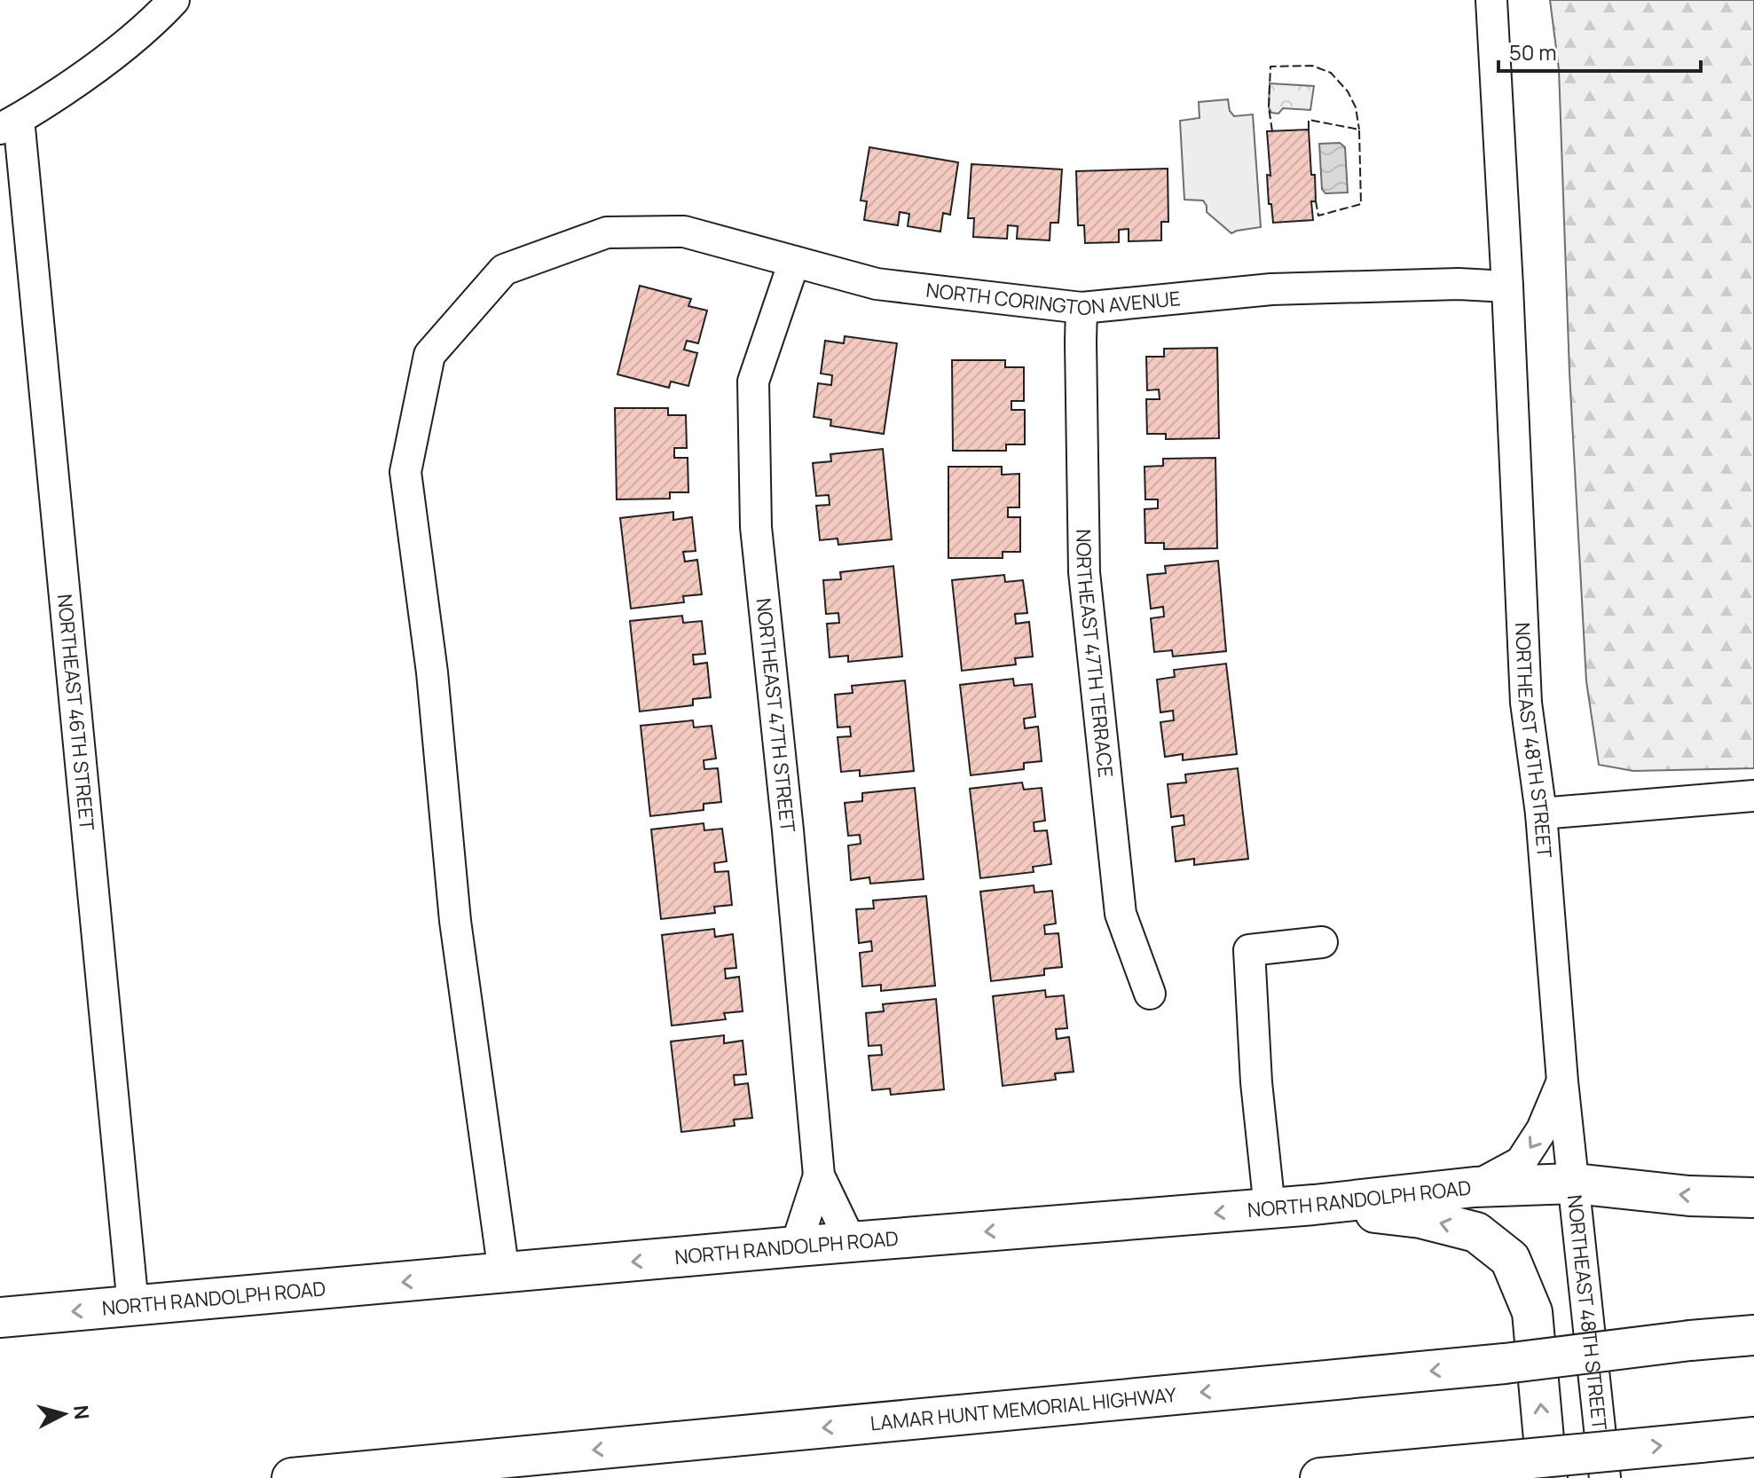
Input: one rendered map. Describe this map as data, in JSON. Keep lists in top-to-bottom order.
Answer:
{
  "streets": {
    "main road": ["NORTH RANDOLPH ROAD", "LAMAR HUNT MEMORIAL HIGHWAY"],
    "street": [
      "NORTH CORINGTON AVENUE",
      "NORTHEAST 47TH TERRACE",
      "NORTHEAST 46TH STREET",
      "NORTHEAST 47TH STREET",
      "NORTHEAST 48TH STREET"
    ]
  },
  "crossings": [
    ["NORTH CORINGTON AVENUE", "NORTHEAST 47TH TERRACE"],
    ["NORTH CORINGTON AVENUE", "NORTHEAST 47TH STREET"],
    ["NORTH CORINGTON AVENUE", "NORTHEAST 48TH STREET"],
    ["NORTH CORINGTON AVENUE", "NORTH RANDOLPH ROAD"],
    ["NORTHEAST 46TH STREET", "NORTH RANDOLPH ROAD"],
    ["NORTHEAST 47TH STREET", "NORTH RANDOLPH ROAD"],
    ["NORTHEAST 48TH STREET", "NORTH RANDOLPH ROAD"]
  ],
  "one_way": ["NORTH RANDOLPH ROAD", "LAMAR HUNT MEMORIAL HIGHWAY"],
  "scale_bar": "50 m",
  "north": "right"
}
